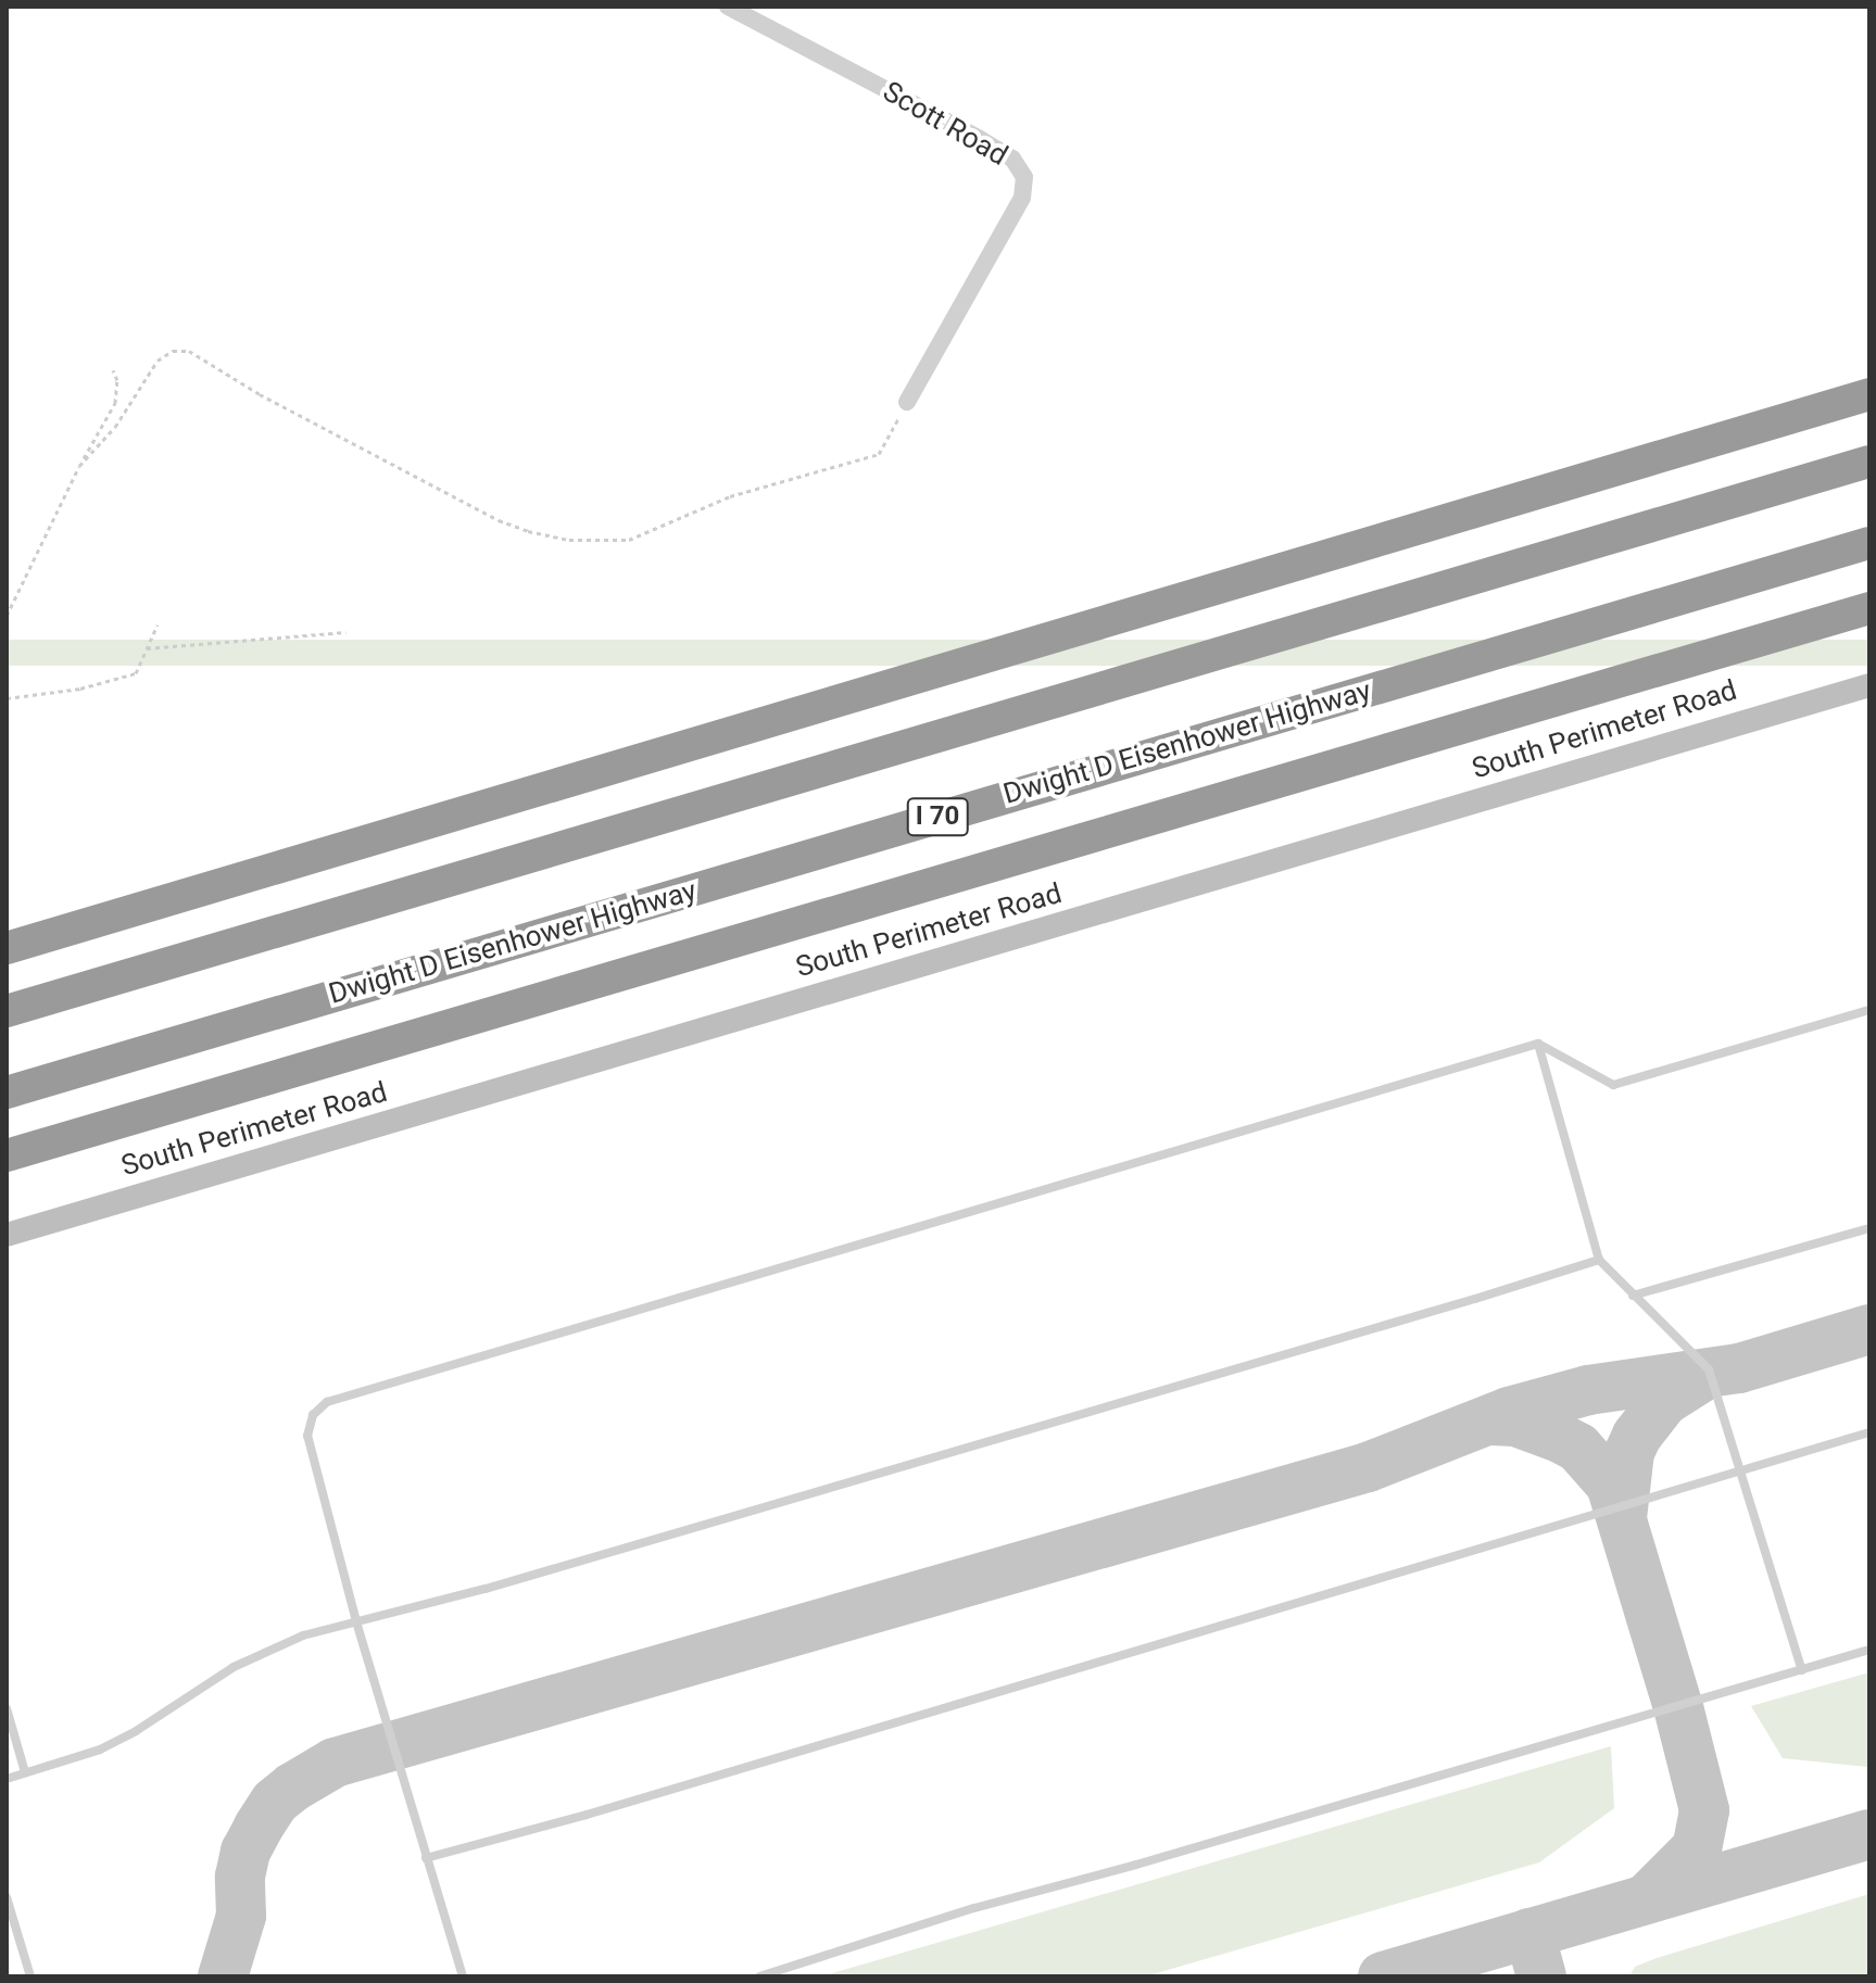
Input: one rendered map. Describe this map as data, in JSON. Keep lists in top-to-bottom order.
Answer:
{
  "streets": {
    "highway": ["Dwight D Eisenhower Highway", "I 70"],
    "street": ["Scott Road", "South Perimeter Road"]
  }
}
